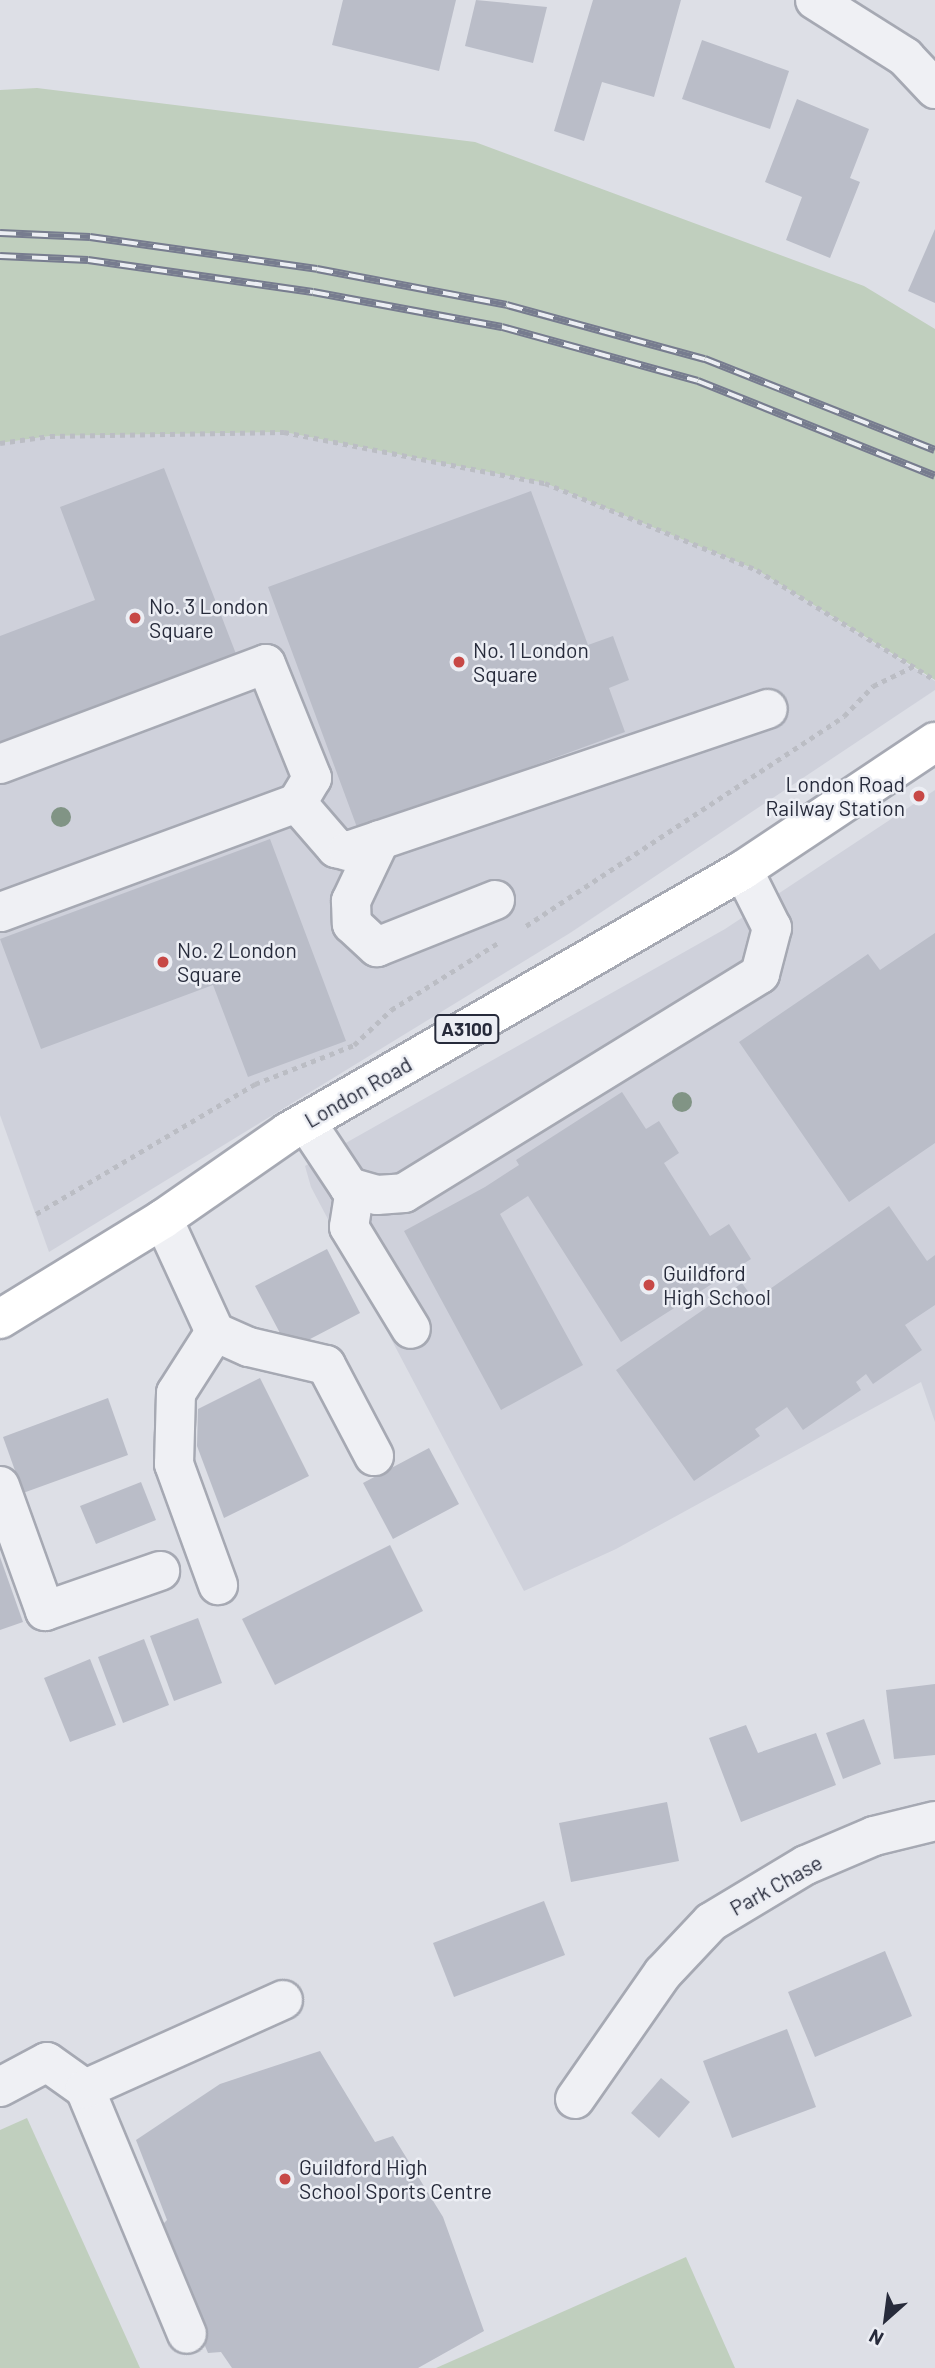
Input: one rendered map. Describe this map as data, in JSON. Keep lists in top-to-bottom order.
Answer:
{
  "streets": {
    "main road": ["A3100", "London Road"],
    "street": ["Park Chase"]
  },
  "places": [
    "No. 3 London Square",
    "No. 1 London Square",
    "London Road Railway Station",
    "No. 2 London Square",
    "Guildford High School",
    "Guildford High School Sports Centre"
  ],
  "north": "bottom left"
}
